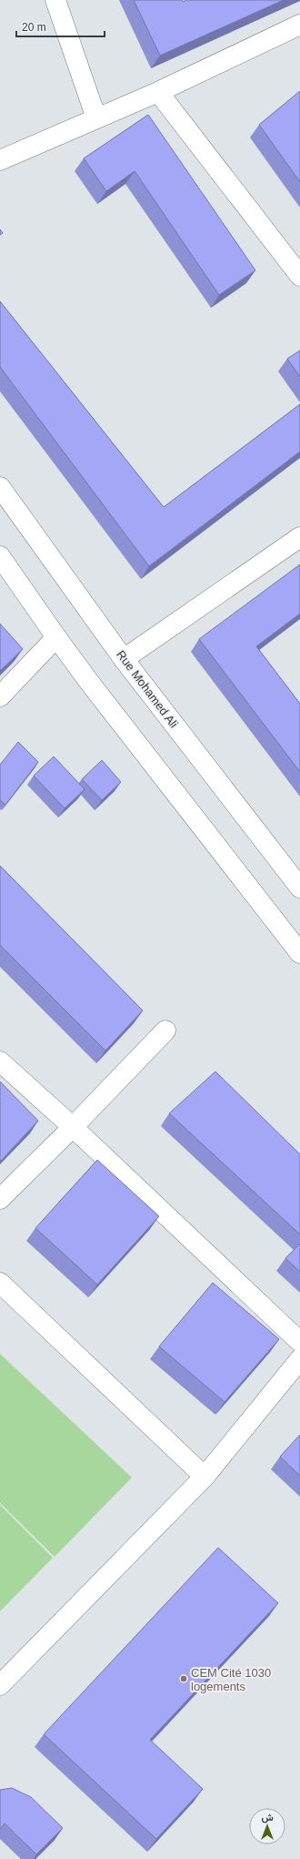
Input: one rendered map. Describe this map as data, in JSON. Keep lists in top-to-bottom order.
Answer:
{
  "streets": {
    "street": ["Rue Mohamed Ali"]
  },
  "places": ["CEM Cité 1030 logements"],
  "scale_bar": "20 m",
  "north": "top"
}
